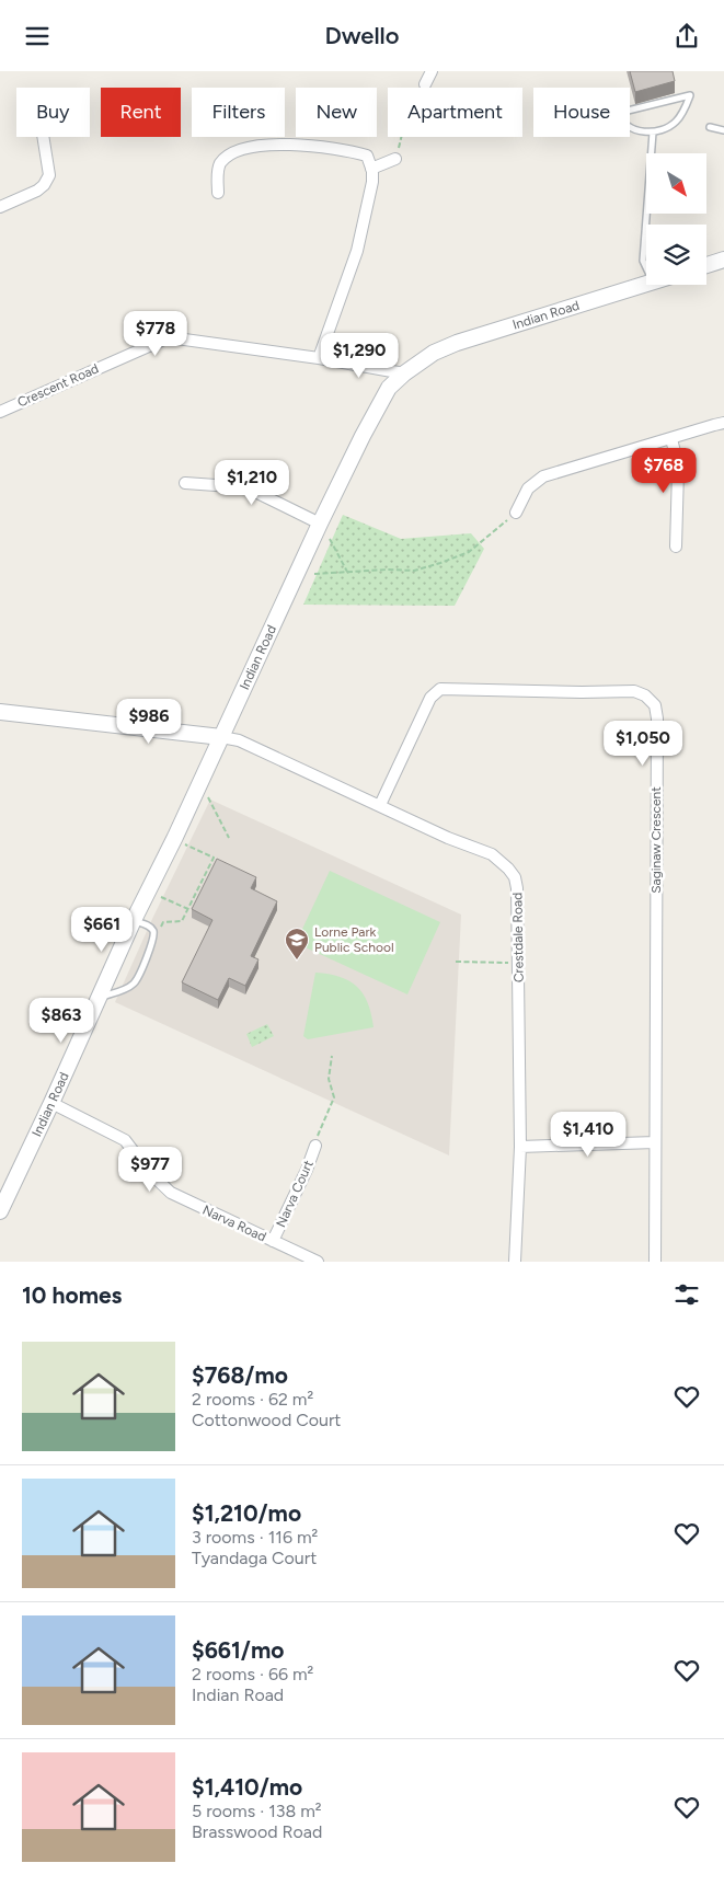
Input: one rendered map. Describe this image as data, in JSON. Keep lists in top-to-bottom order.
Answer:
{
  "streets": {
    "street": [
      "Indian Road",
      "Crescent Road",
      "Saginaw Crescent",
      "Crestdale Road",
      "Narva Court",
      "Narva Road"
    ]
  },
  "crossings": [
    ["Indian Road", "Crescent Road"],
    ["Indian Road", "Crestdale Road"],
    ["Indian Road", "Narva Road"],
    ["Saginaw Crescent", "Crestdale Road"],
    ["Narva Court", "Narva Road"]
  ],
  "places": {
    "school or university": ["Lorne Park Public School"]
  },
  "north": "bottom right",
  "page": {
    "header": "Dwello",
    "chip": [
      "Buy",
      "Rent",
      "Filters",
      "New",
      "Apartment",
      "House"
    ],
    "price": [
      "$778",
      "$1,290",
      "$768",
      "$1,210",
      "$986",
      "$1,050",
      "$661",
      "$863",
      "$1,410",
      "$977"
    ],
    "heading": "10 homes",
    "list": [
      {
        "name": "$768/mo",
        "note": "2 rooms · 62 m² · Cottonwood Court"
      },
      {
        "name": "$1,210/mo",
        "note": "3 rooms · 116 m² · Tyandaga Court"
      },
      {
        "name": "$661/mo",
        "note": "2 rooms · 66 m² · Indian Road"
      },
      {
        "name": "$1,410/mo",
        "note": "5 rooms · 138 m² · Brasswood Road"
      }
    ]
  }
}
